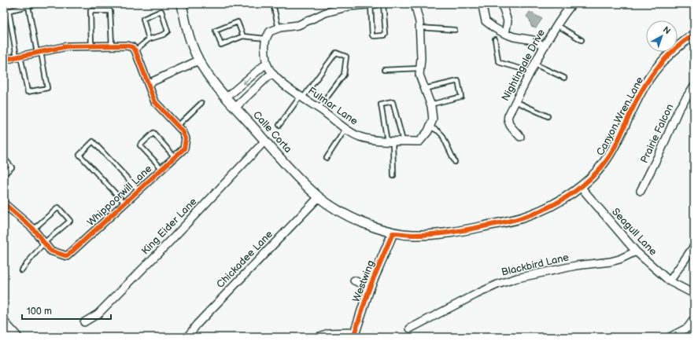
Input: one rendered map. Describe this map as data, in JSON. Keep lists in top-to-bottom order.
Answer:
{
  "streets": {
    "street": [
      "Nightingale Drive",
      "Fulmar Lane",
      "Canyon Wren Lane",
      "Calle Corta",
      "Prairie Falcon",
      "Whippoorwill Lane",
      "King Eider Lane",
      "Seagull Lane",
      "Chickadee Lane",
      "Blackbird Lane",
      "Westwing"
    ]
  },
  "crossings": [
    ["Canyon Wren Lane", "Calle Corta"],
    ["Canyon Wren Lane", "Seagull Lane"],
    ["Canyon Wren Lane", "Westwing"],
    ["Calle Corta", "King Eider Lane"],
    ["Calle Corta", "Chickadee Lane"],
    ["Calle Corta", "Westwing"],
    ["Seagull Lane", "Blackbird Lane"]
  ],
  "scale_bar": "100 m",
  "north": "top right"
}
